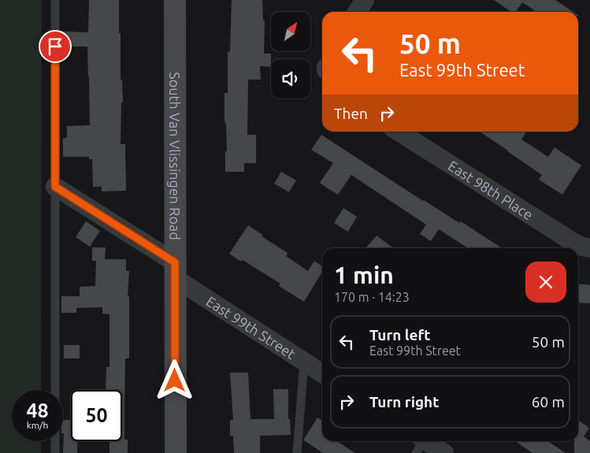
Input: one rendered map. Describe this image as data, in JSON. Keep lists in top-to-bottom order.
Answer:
{
  "streets": {
    "main road": ["South Van Vlissingen Road"],
    "street": ["East 98th Place", "East 99th Street"]
  },
  "crossings": [
    ["South Van Vlissingen Road", "East 99th Street"]
  ],
  "north": "top right",
  "page": {
    "turn": ["50 m", "East 99th Street"],
    "then": "Then",
    "heading": ["1 min", "170 m · 14:23"],
    "list": [
      {
        "name": "Turn left",
        "note": "East 99th Street",
        "value": "50 m"
      },
      {
        "name": "Turn right",
        "value": "60 m"
      }
    ],
    "speed": "48 km/h",
    "limit": "50"
  }
}
